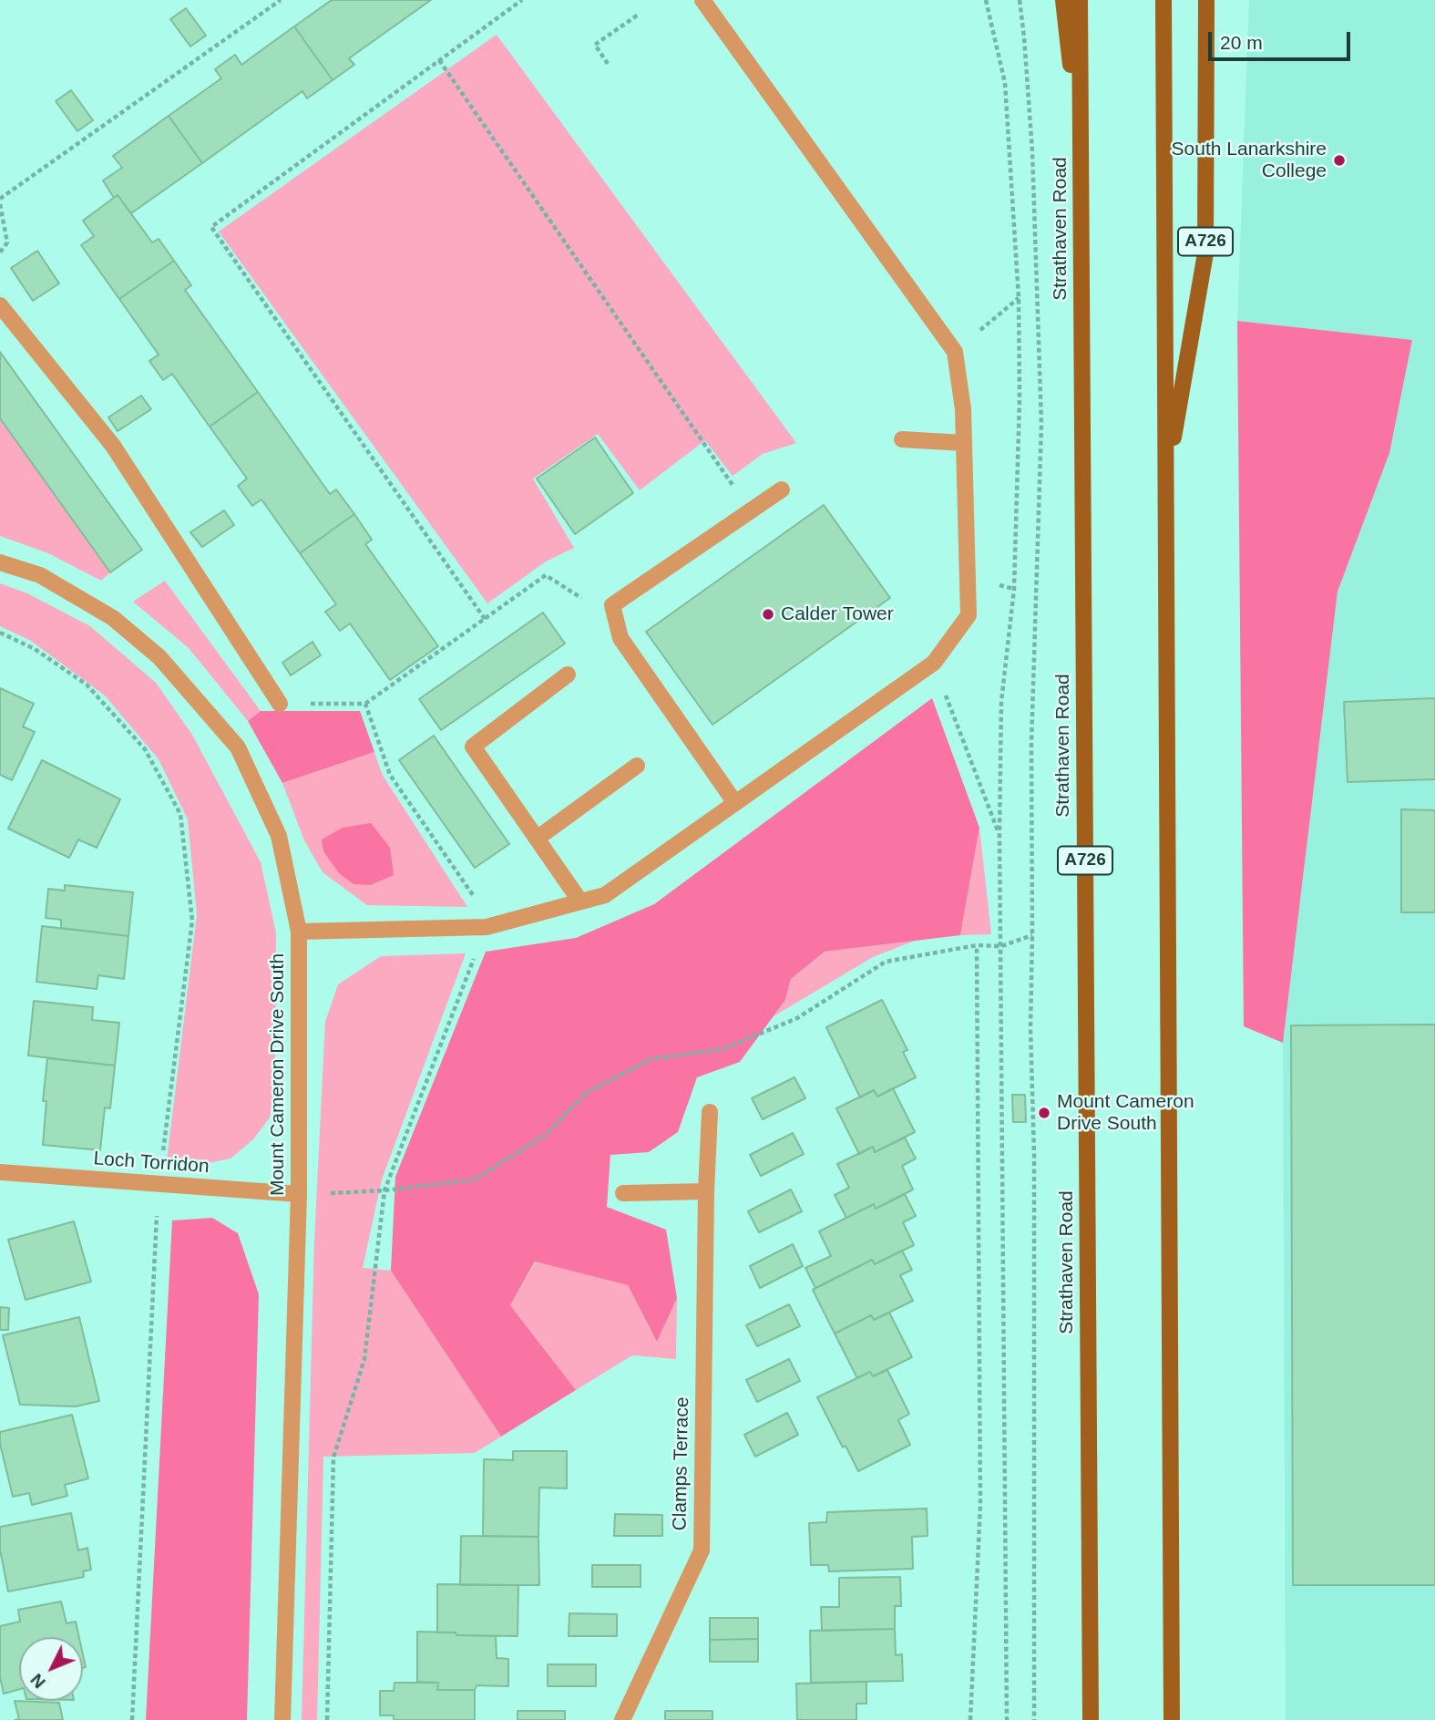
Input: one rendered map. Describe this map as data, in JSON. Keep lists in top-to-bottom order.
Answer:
{
  "streets": {
    "main road": ["Strathaven Road", "A726"],
    "street": ["Mount Cameron Drive South", "Loch Torridon", "Clamps Terrace"]
  },
  "crossings": [
    ["Mount Cameron Drive South", "Loch Torridon"]
  ],
  "places": ["South Lanarkshire College", "Calder Tower", "Mount Cameron Drive South"],
  "scale_bar": "20 m",
  "north": "bottom left"
}
